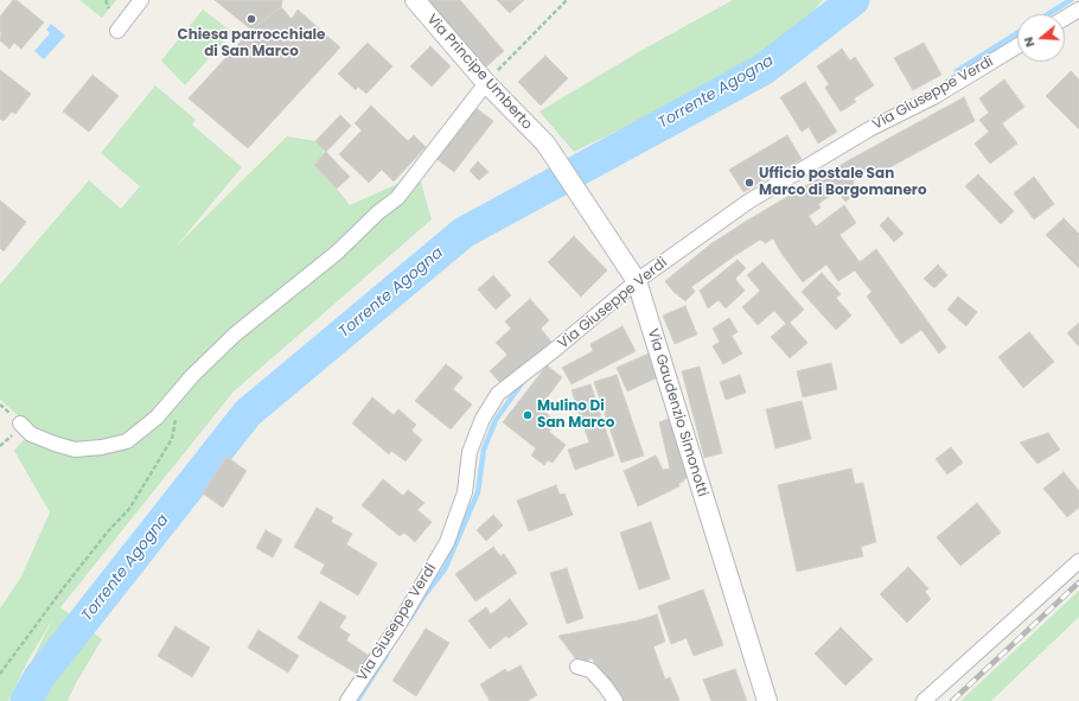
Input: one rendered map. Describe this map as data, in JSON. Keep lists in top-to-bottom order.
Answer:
{
  "streets": {
    "street": ["Via Principe Umberto", "Via Giuseppe Verdi", "Via Gaudenzio Simonotti"]
  },
  "crossings": [
    ["Via Principe Umberto", "Via Gaudenzio Simonotti"],
    ["Via Giuseppe Verdi", "Via Gaudenzio Simonotti"]
  ],
  "water": ["Torrente Agogna"],
  "places": ["Chiesa parrocchiale di San Marco", "Ufficio postale San Marco di Borgomanero", "Mulino Di San Marco"],
  "north": "left"
}
